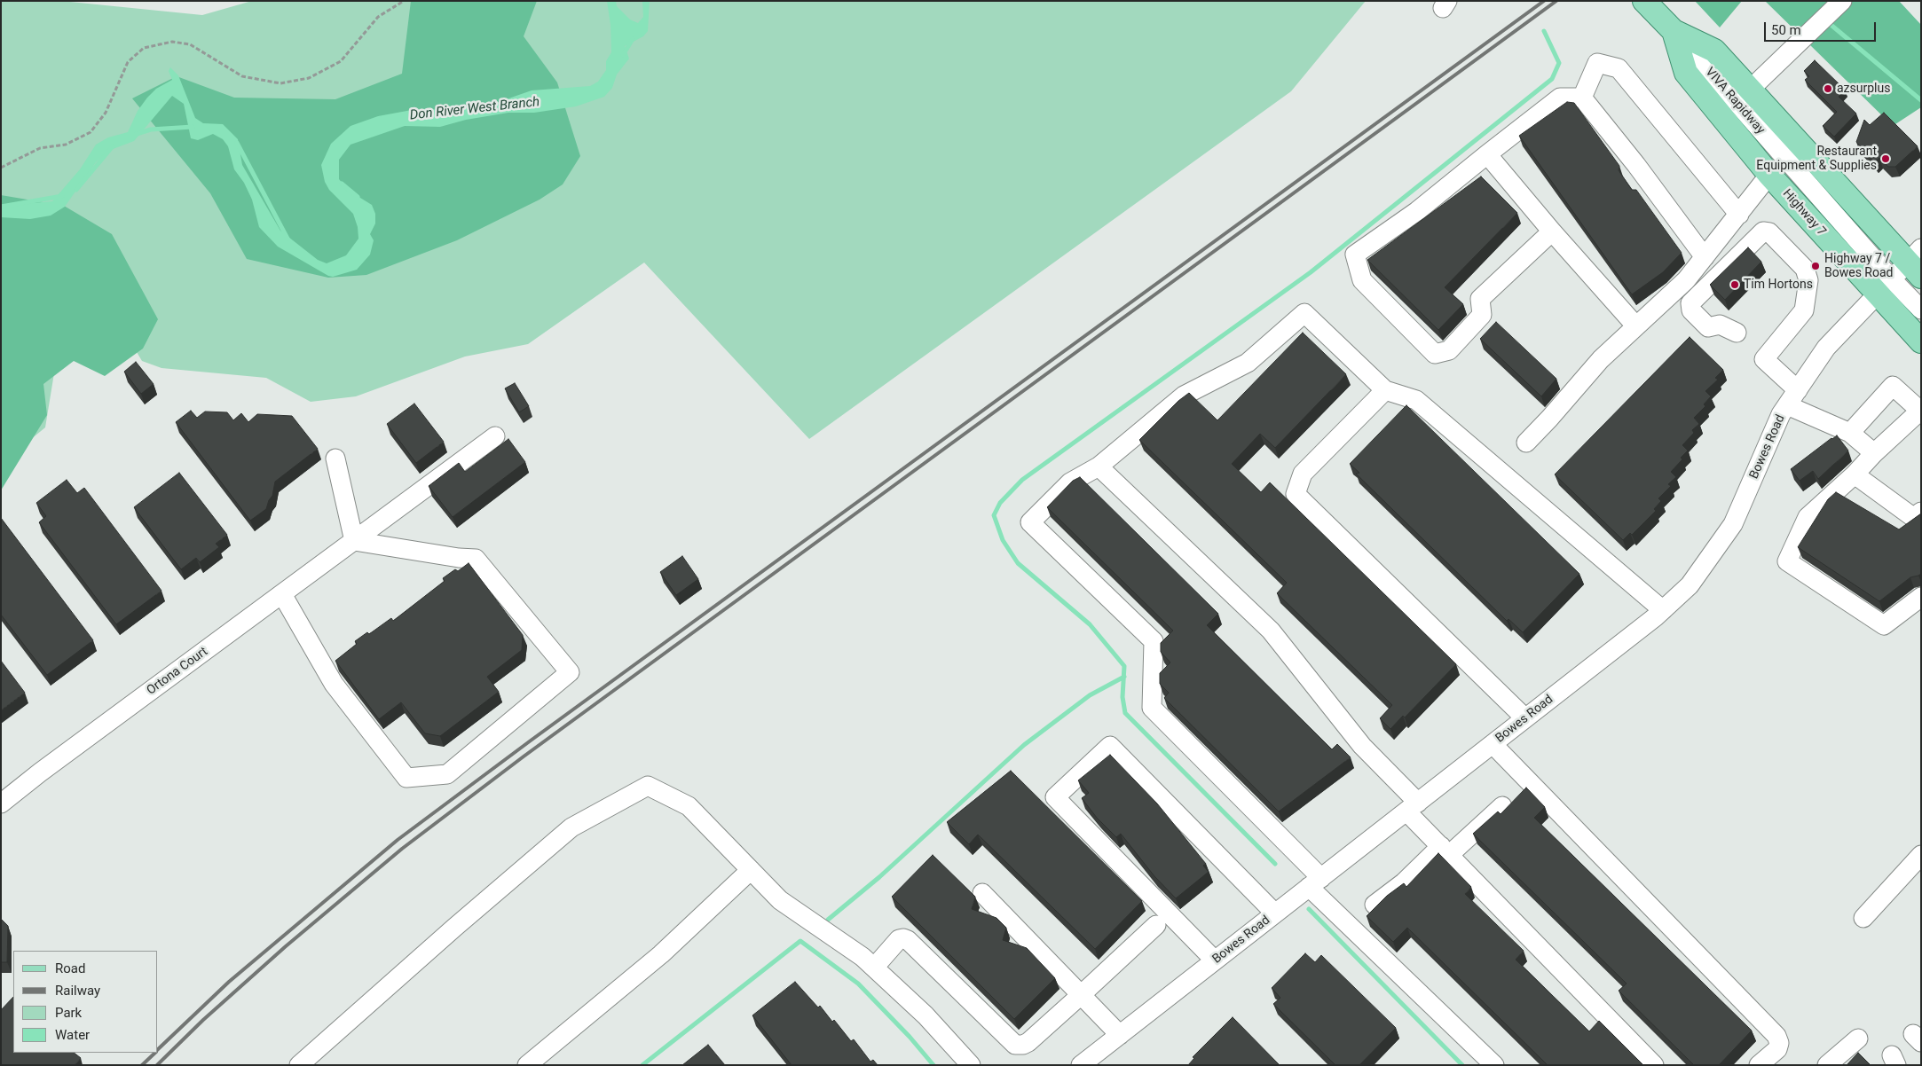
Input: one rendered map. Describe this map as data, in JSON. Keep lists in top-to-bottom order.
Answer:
{
  "streets": {
    "main road": ["Highway 7"],
    "street": ["VIVA Rapidway", "Bowes Road", "Ortona Court"]
  },
  "crossings": [
    ["VIVA Rapidway", "Highway 7"],
    ["VIVA Rapidway", "Bowes Road"],
    ["Highway 7", "Bowes Road"]
  ],
  "water": ["Don River West Branch"],
  "places": [
    "azsurplus",
    "Restaurant Equipment & Supplies",
    "Highway 7 / Bowes Road",
    "Tim Hortons"
  ],
  "legend": [
    "Road",
    "Railway",
    "Park",
    "Water"
  ],
  "scale_bar": "50 m"
}
